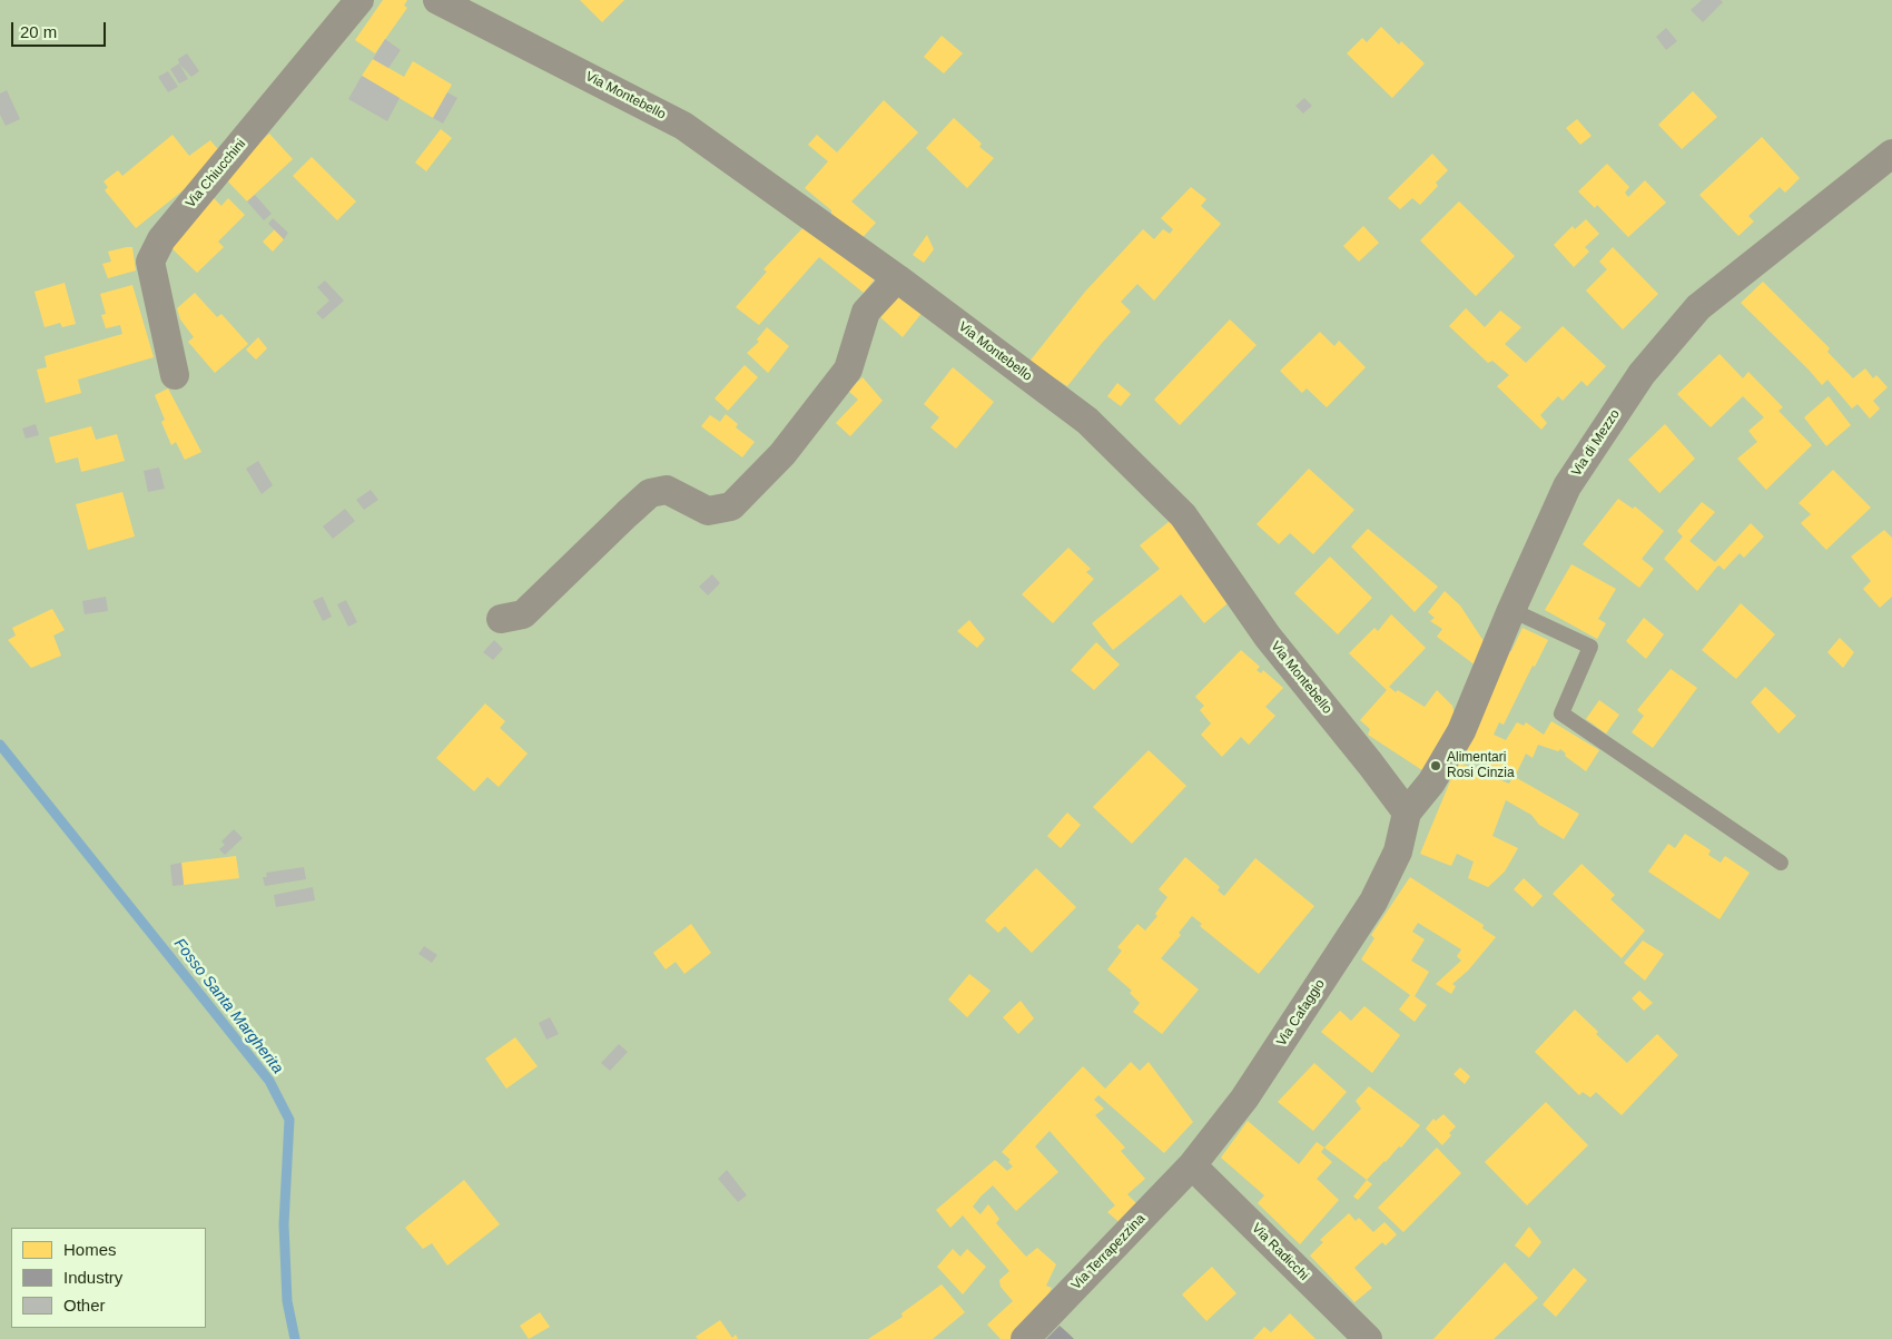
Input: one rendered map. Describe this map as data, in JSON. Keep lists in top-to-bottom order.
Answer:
{
  "streets": {
    "street": [
      "Via Montebello",
      "Via Chiucchini",
      "Via di Mezzo",
      "Via Cafaggio",
      "Via Terrapezzina",
      "Via Radicchi"
    ]
  },
  "crossings": [
    ["Via Montebello", "Via di Mezzo"],
    ["Via Montebello", "Via Cafaggio"],
    ["Via di Mezzo", "Via Cafaggio"],
    ["Via Cafaggio", "Via Terrapezzina"],
    ["Via Cafaggio", "Via Radicchi"],
    ["Via Terrapezzina", "Via Radicchi"]
  ],
  "water": ["Fosso Santa Margherita"],
  "places": ["Alimentari Rosi Cinzia"],
  "legend": ["Homes", "Industry", "Other"],
  "scale_bar": "20 m"
}
